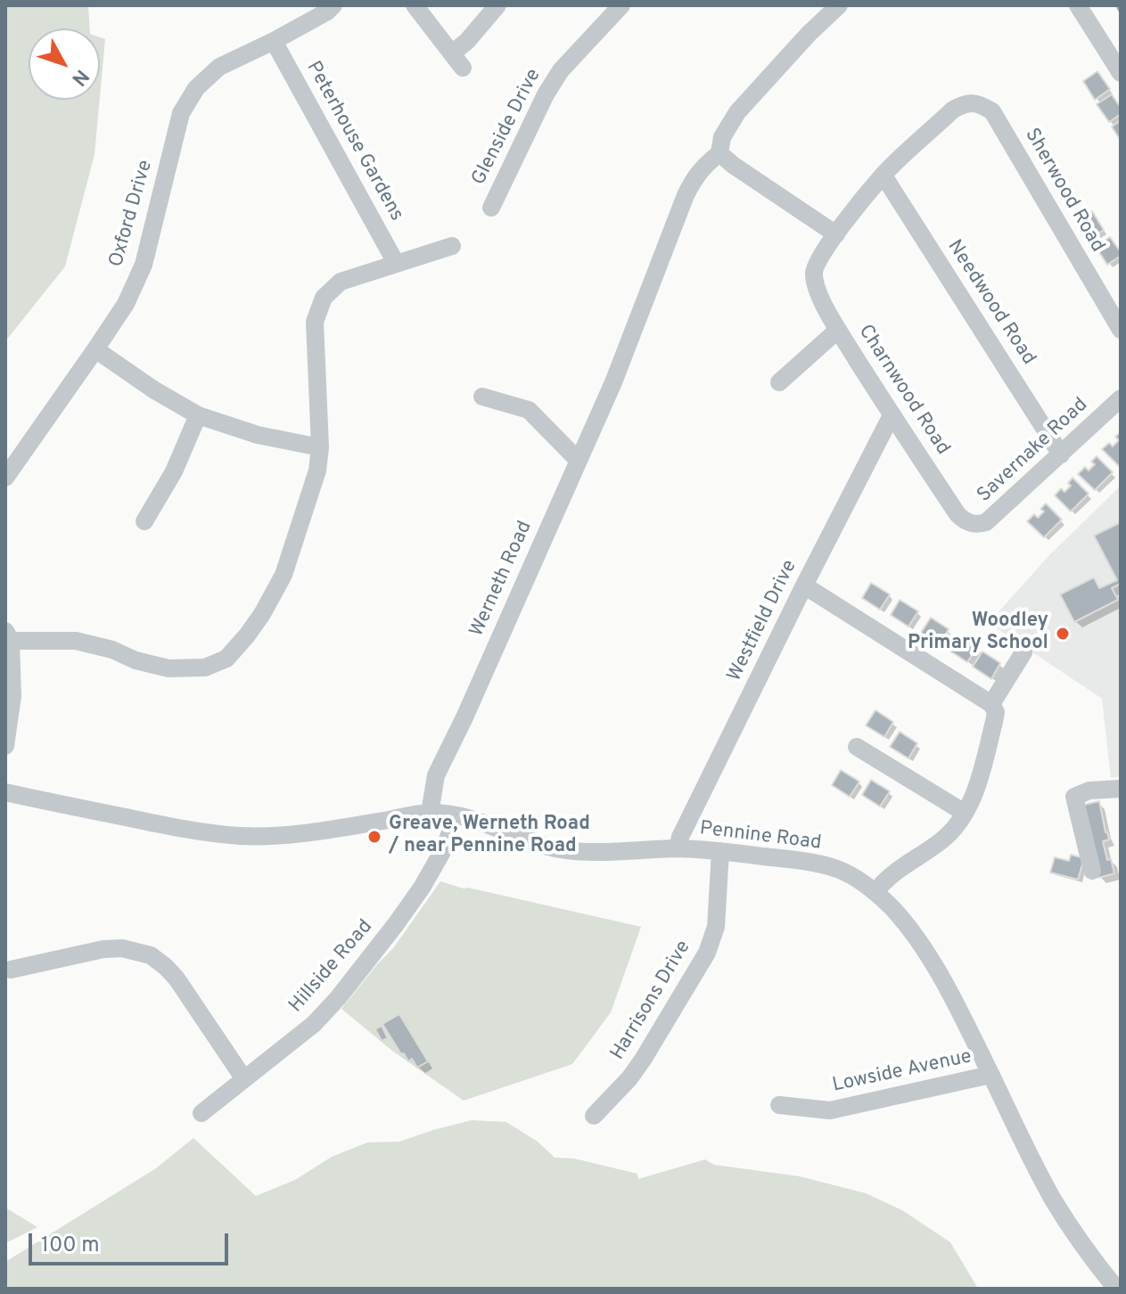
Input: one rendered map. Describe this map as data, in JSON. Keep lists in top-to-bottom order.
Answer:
{
  "streets": {
    "street": [
      "Glenside Drive",
      "Peterhouse Gardens",
      "Sherwood Road",
      "Oxford Drive",
      "Needwood Road",
      "Charnwood Road",
      "Savernake Road",
      "Werneth Road",
      "Westfield Drive",
      "Pennine Road",
      "Hillside Road",
      "Harrisons Drive",
      "Lowside Avenue"
    ]
  },
  "crossings": [
    ["Peterhouse Gardens", "Oxford Drive"],
    ["Sherwood Road", "Needwood Road"],
    ["Needwood Road", "Savernake Road"],
    ["Charnwood Road", "Savernake Road"],
    ["Charnwood Road", "Westfield Drive"],
    ["Werneth Road", "Pennine Road"],
    ["Westfield Drive", "Pennine Road"],
    ["Pennine Road", "Hillside Road"],
    ["Pennine Road", "Harrisons Drive"],
    ["Pennine Road", "Lowside Avenue"]
  ],
  "places": ["Woodley Primary School", "Greave, Werneth Road / near Pennine Road"],
  "scale_bar": "100 m",
  "north": "bottom right"
}
